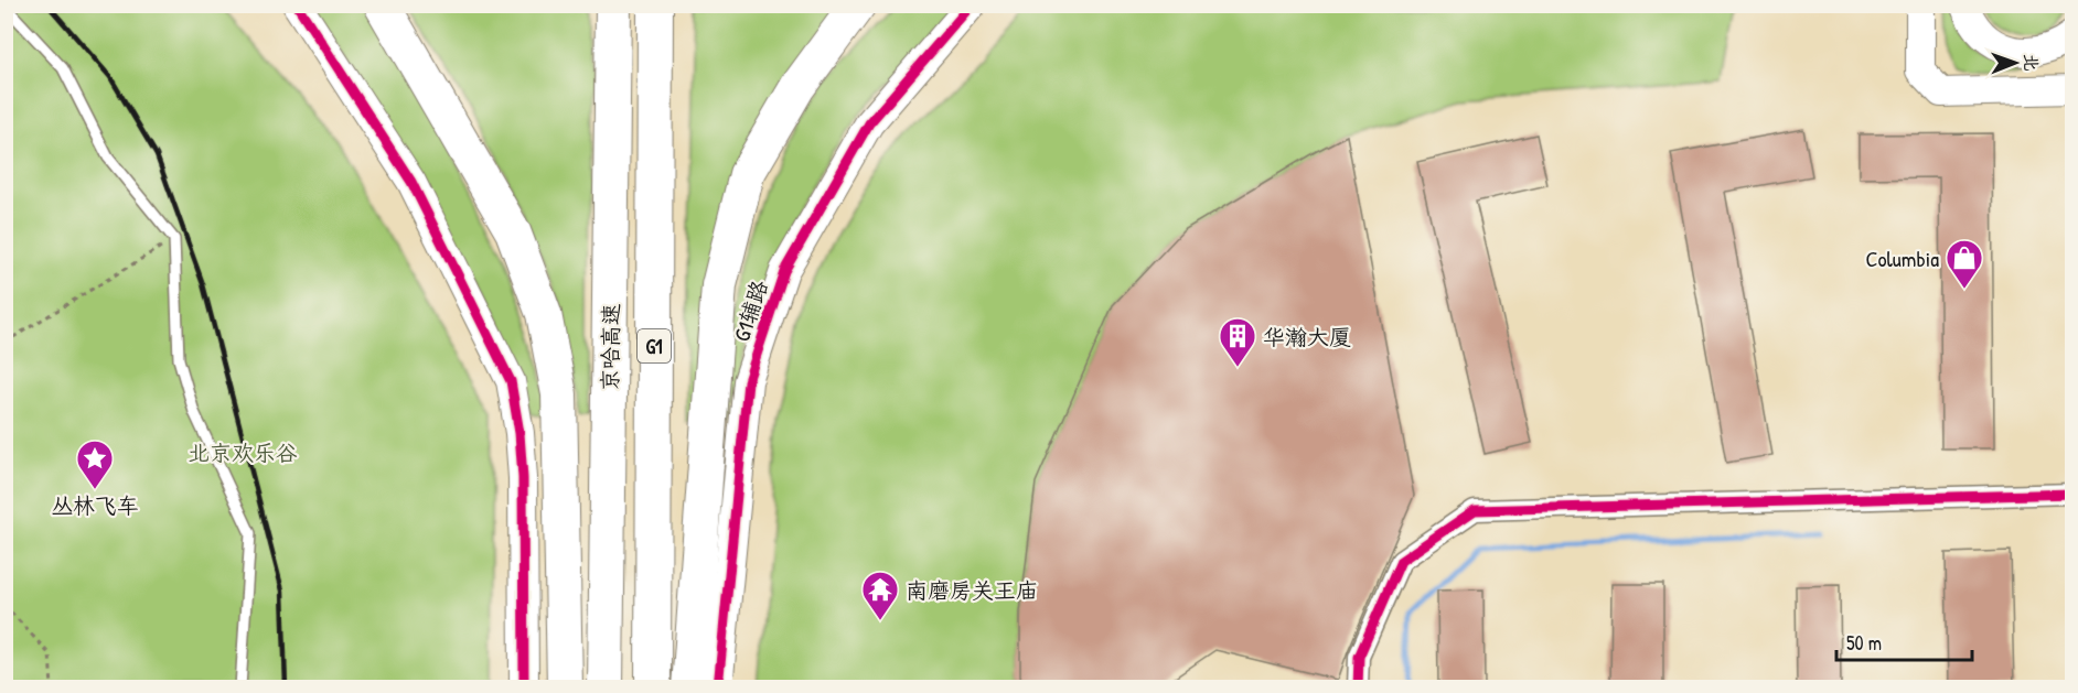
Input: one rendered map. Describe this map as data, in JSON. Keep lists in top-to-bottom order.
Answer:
{
  "streets": {
    "highway": ["G1", "京哈高速"],
    "street": ["G1辅路"]
  },
  "parks": ["北京欢乐谷"],
  "places": {
    "shop": ["Columbia"],
    "building": ["华瀚大厦"],
    "place": ["丛林飞车"],
    "temple": ["南磨房关王庙"]
  },
  "scale_bar": "50 m",
  "north": "right"
}
